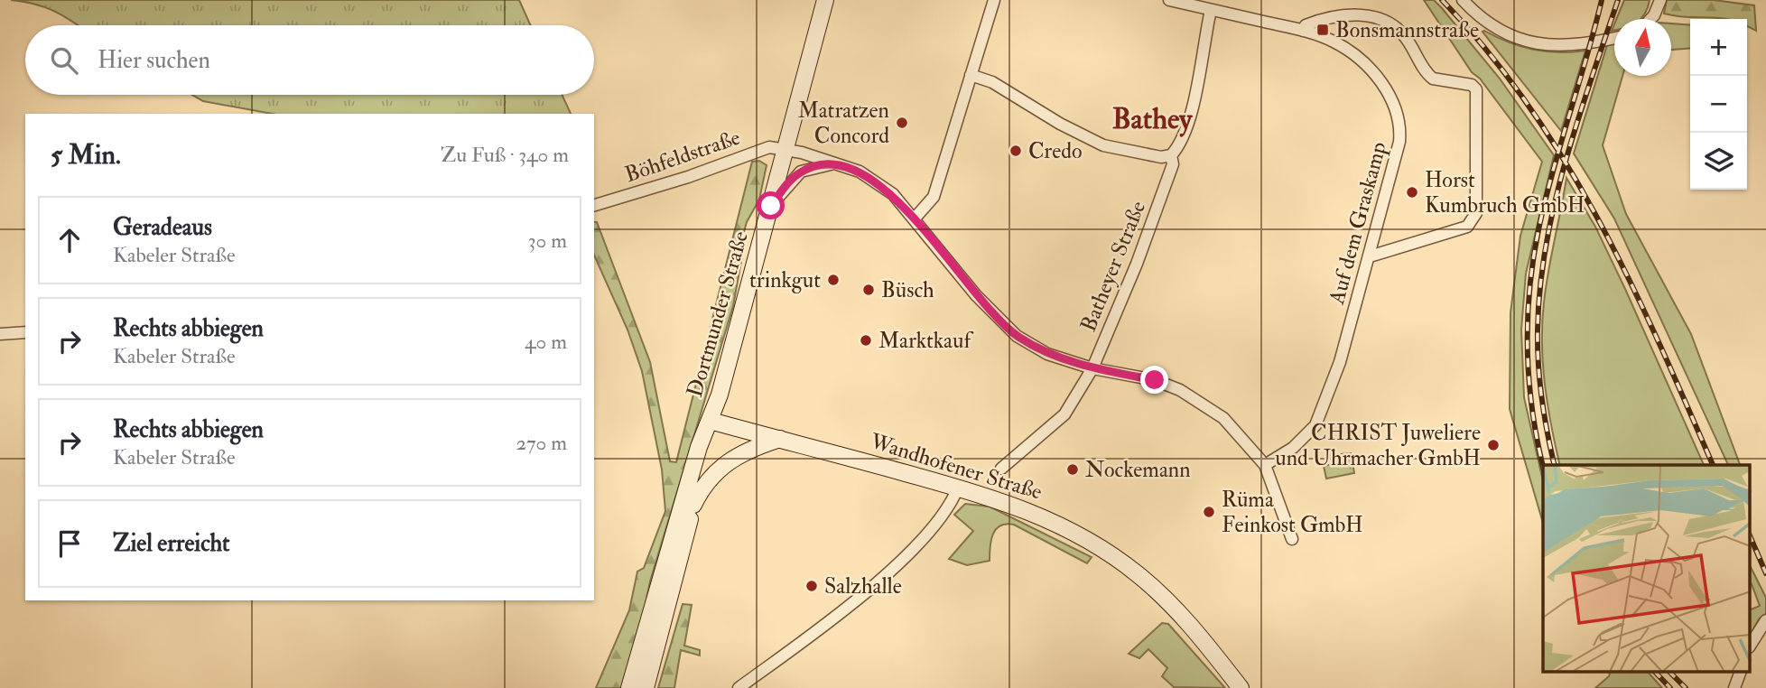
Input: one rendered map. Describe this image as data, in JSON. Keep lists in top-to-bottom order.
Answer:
{
  "streets": {
    "main road": ["Dortmunder Straße", "Wandhofener Straße"],
    "street": ["Böhfeldstraße", "Auf dem Graskamp", "Batheyer Straße"]
  },
  "crossings": [
    ["Böhfeldstraße", "Dortmunder Straße"],
    ["Auf dem Graskamp", "Batheyer Straße"],
    ["Dortmunder Straße", "Wandhofener Straße"]
  ],
  "districts": ["Bathey"],
  "places": {
    "transit": ["Bonsmannstraße"],
    "other": [
      "Matratzen Concord",
      "Credo",
      "Horst Kumbruch GmbH",
      "trinkgut",
      "Büsch",
      "Marktkauf",
      "CHRIST Juweliere und Uhrmacher GmbH",
      "Nockemann",
      "Rüma Feinkost GmbH",
      "Salzhalle"
    ]
  },
  "north": "top",
  "page": {
    "map_buttons": ["+", "−"],
    "search": "Hier suchen",
    "heading": ["5 Min.", "Zu Fuß · 340 m"],
    "list": [
      ["Geradeaus", "Kabeler Straße", "30 m"],
      ["Rechts abbiegen", "Kabeler Straße", "40 m"],
      ["Rechts abbiegen", "Kabeler Straße", "270 m"],
      "Ziel erreicht"
    ]
  }
}
